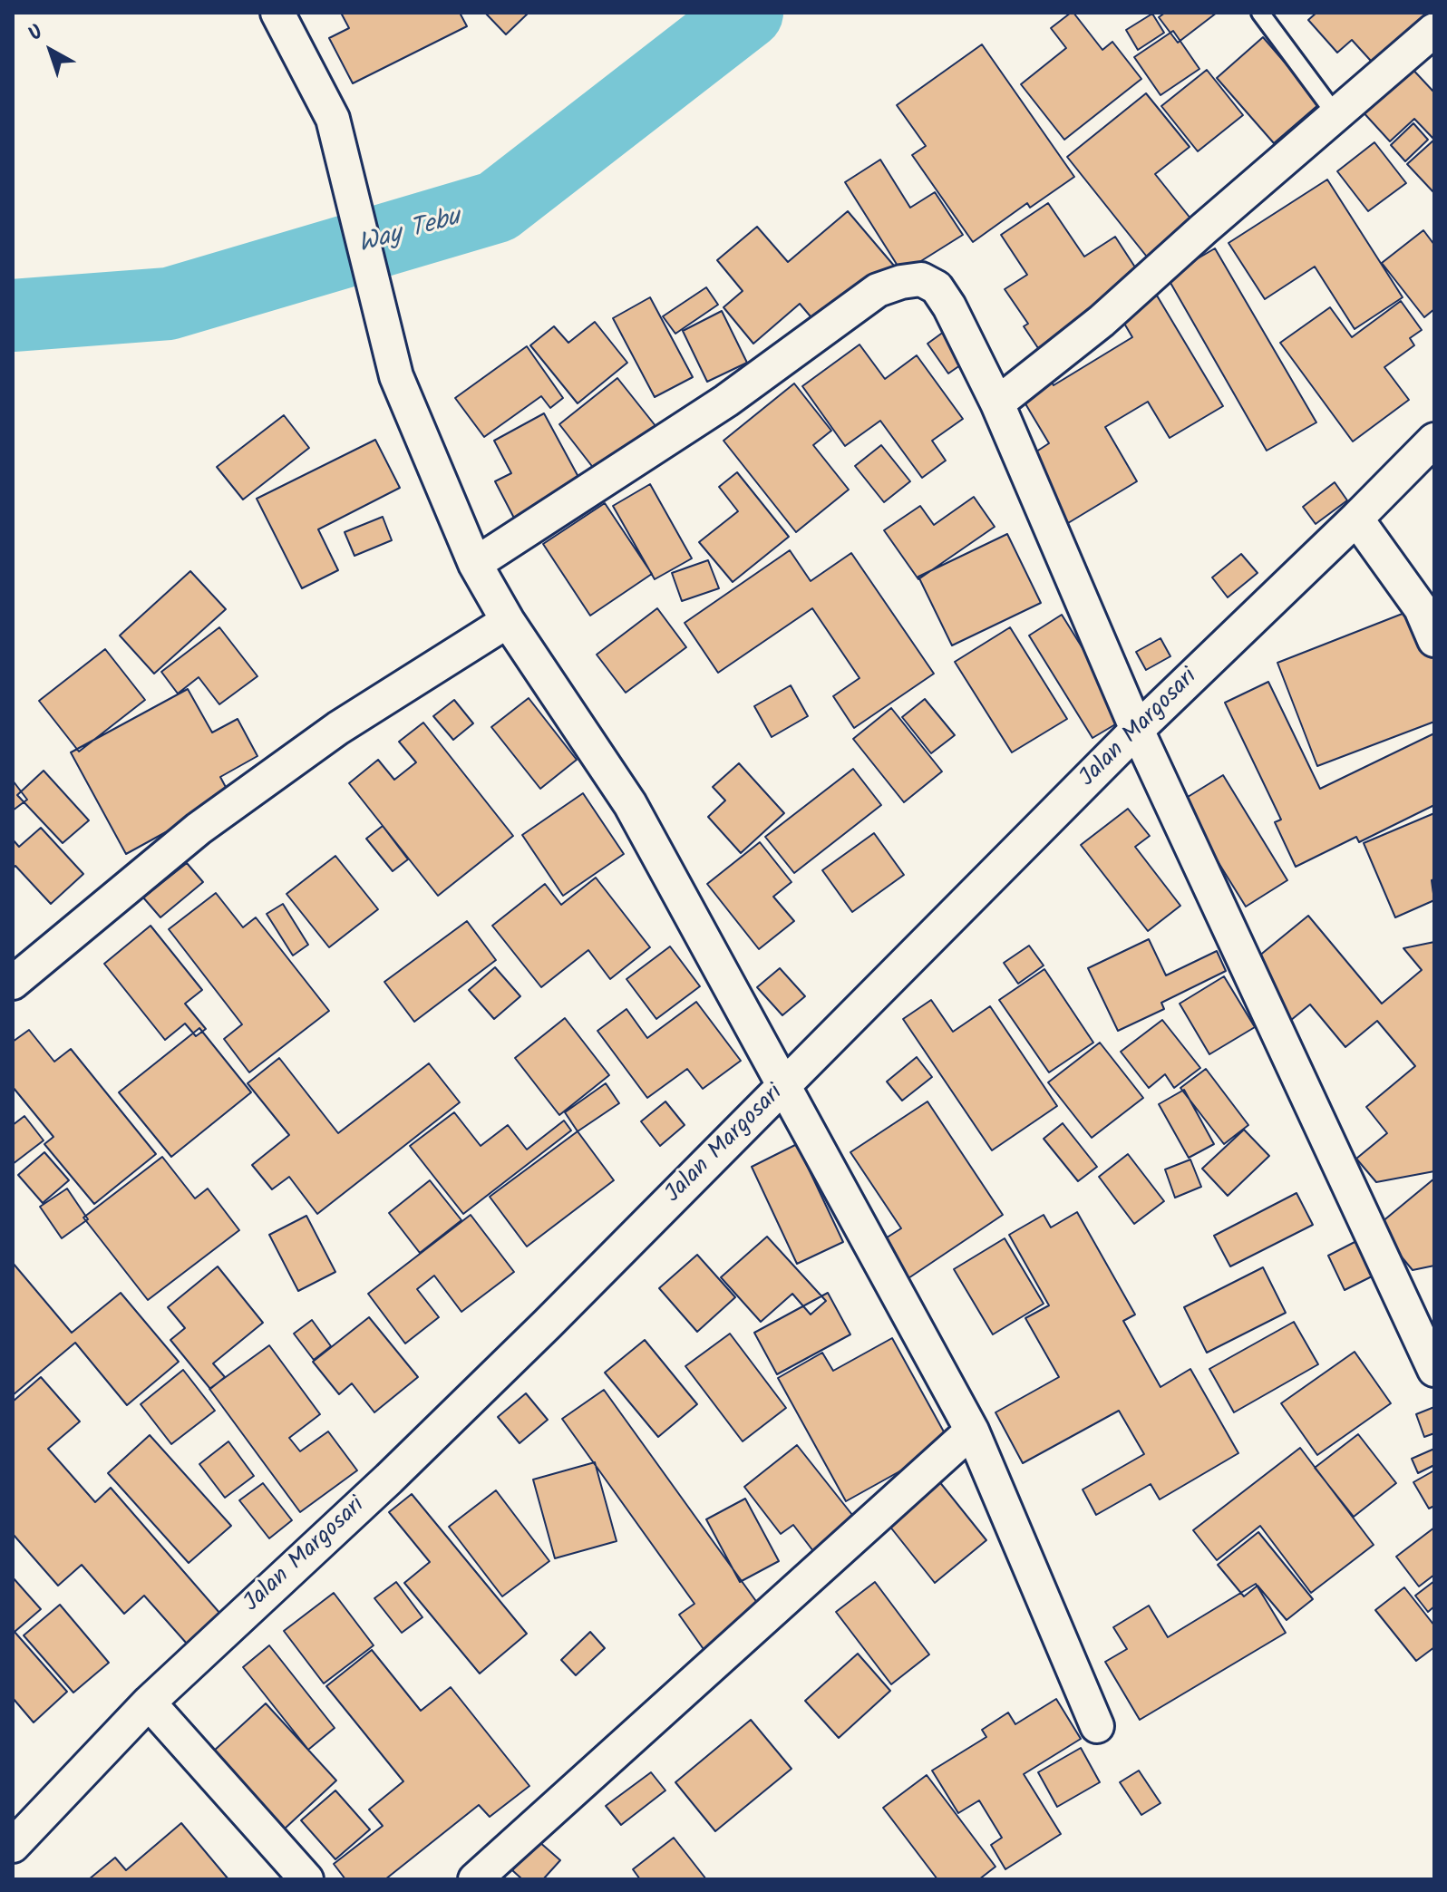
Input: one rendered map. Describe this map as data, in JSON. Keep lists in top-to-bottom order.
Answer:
{
  "streets": {
    "street": ["Jalan Margosari"]
  },
  "water": ["Way Tebu"],
  "north": "top left"
}
